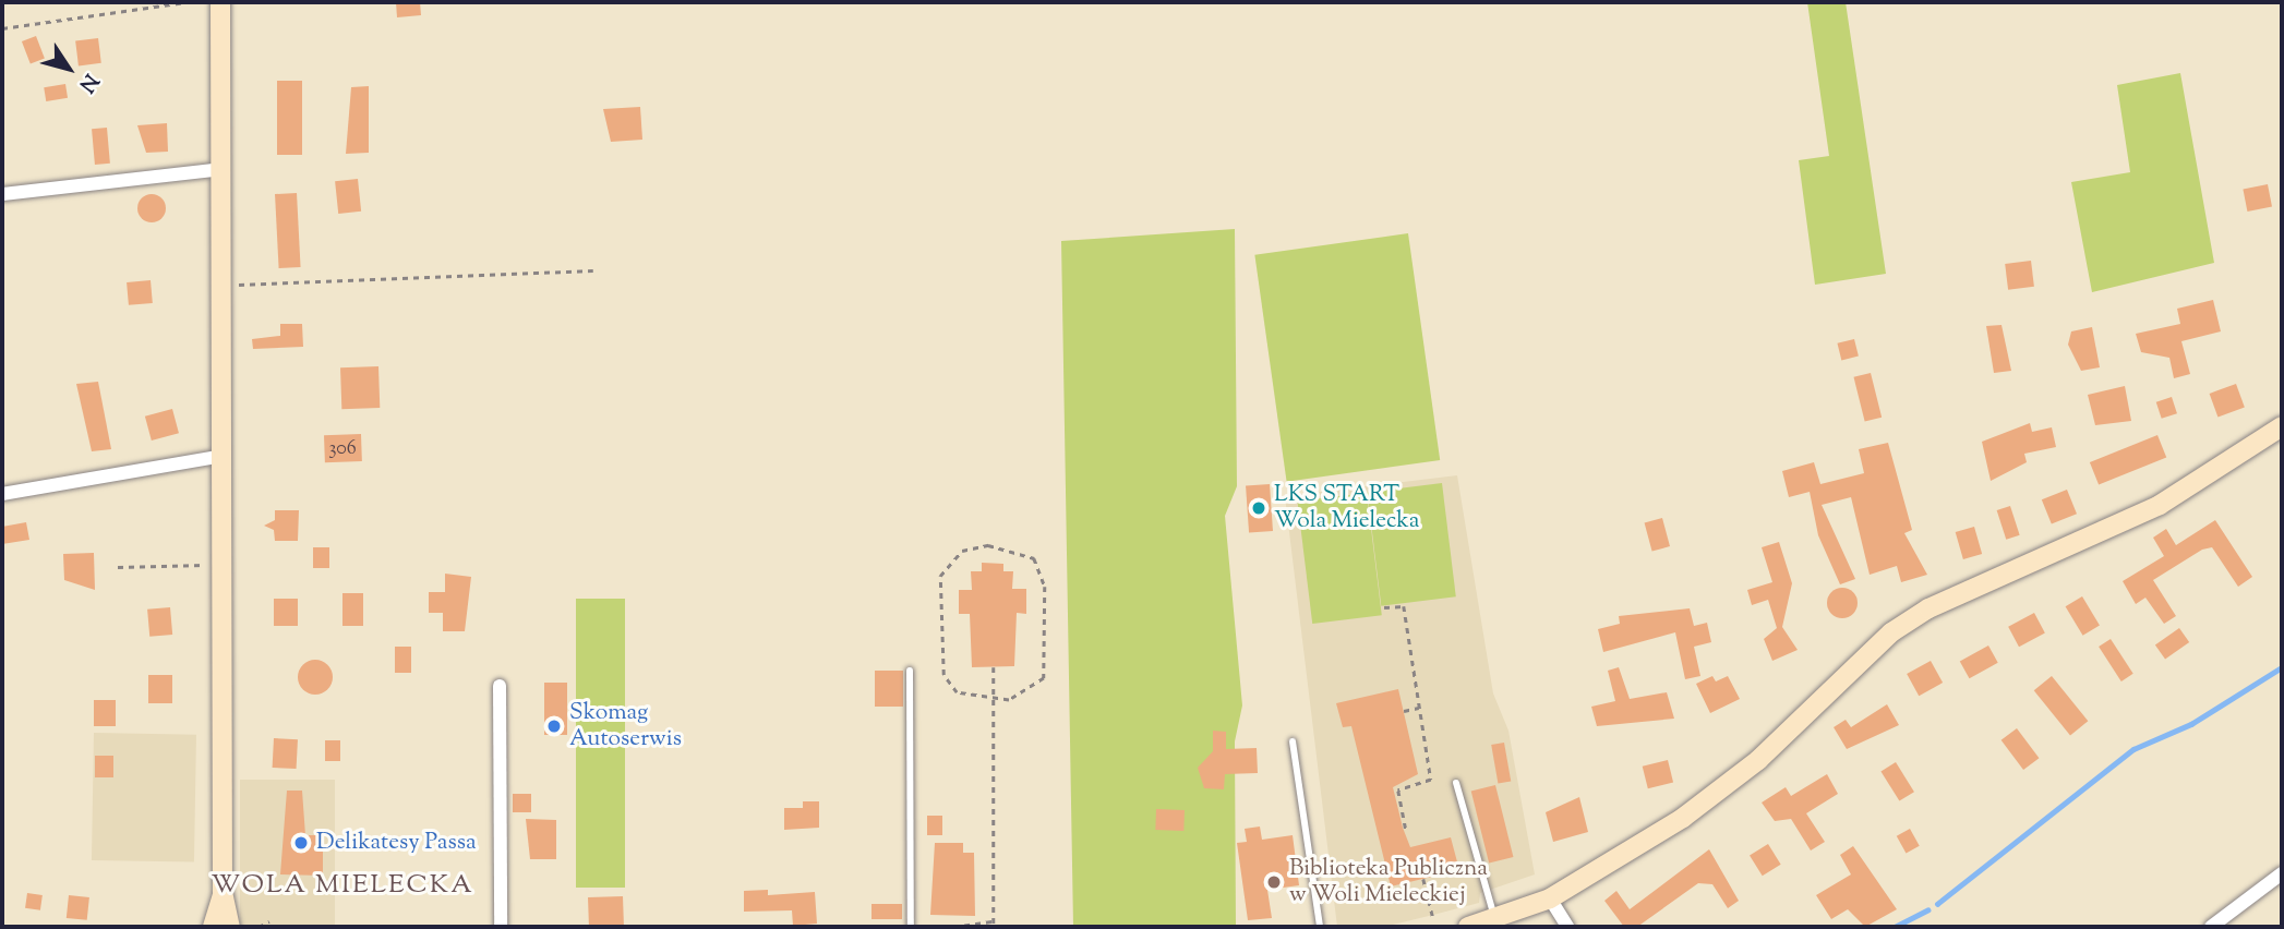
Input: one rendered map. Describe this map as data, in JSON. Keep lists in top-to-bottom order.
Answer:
{
  "districts": ["WOLA MIELECKA"],
  "places": [
    "LKS START Wola Mielecka",
    "Skomag Autoserwis",
    "Delikatesy Passa",
    "Biblioteka Publiczna w Woli Mieleckiej"
  ],
  "house_numbers": ["306"],
  "north": "bottom right"
}
